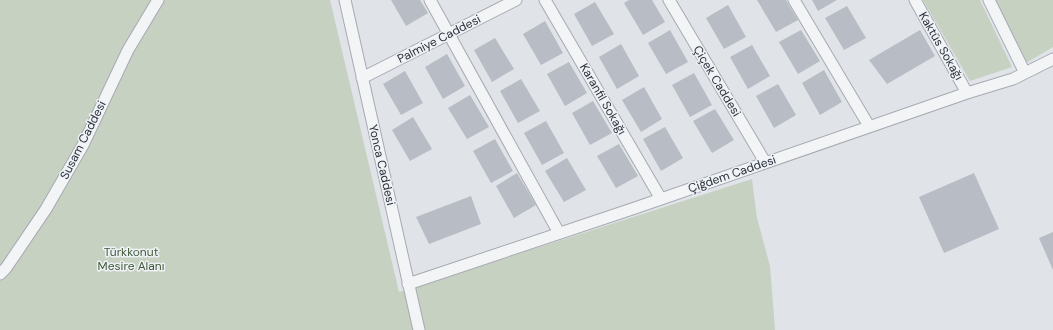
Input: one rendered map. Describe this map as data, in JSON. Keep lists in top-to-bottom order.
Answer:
{
  "streets": {
    "street": [
      "Palmiye Caddesi",
      "Kaktüs Sokağı",
      "Çiçek Caddesi",
      "Karanfil Sokağı",
      "Susam Caddesi",
      "Yonca Caddesi",
      "Çiğdem Caddesi"
    ]
  },
  "crossings": [
    ["Palmiye Caddesi", "Yonca Caddesi"],
    ["Kaktüs Sokağı", "Çiğdem Caddesi"],
    ["Çiçek Caddesi", "Çiğdem Caddesi"],
    ["Karanfil Sokağı", "Çiğdem Caddesi"],
    ["Yonca Caddesi", "Çiğdem Caddesi"]
  ],
  "parks": ["Türkkonut Mesire Alanı"]
}
